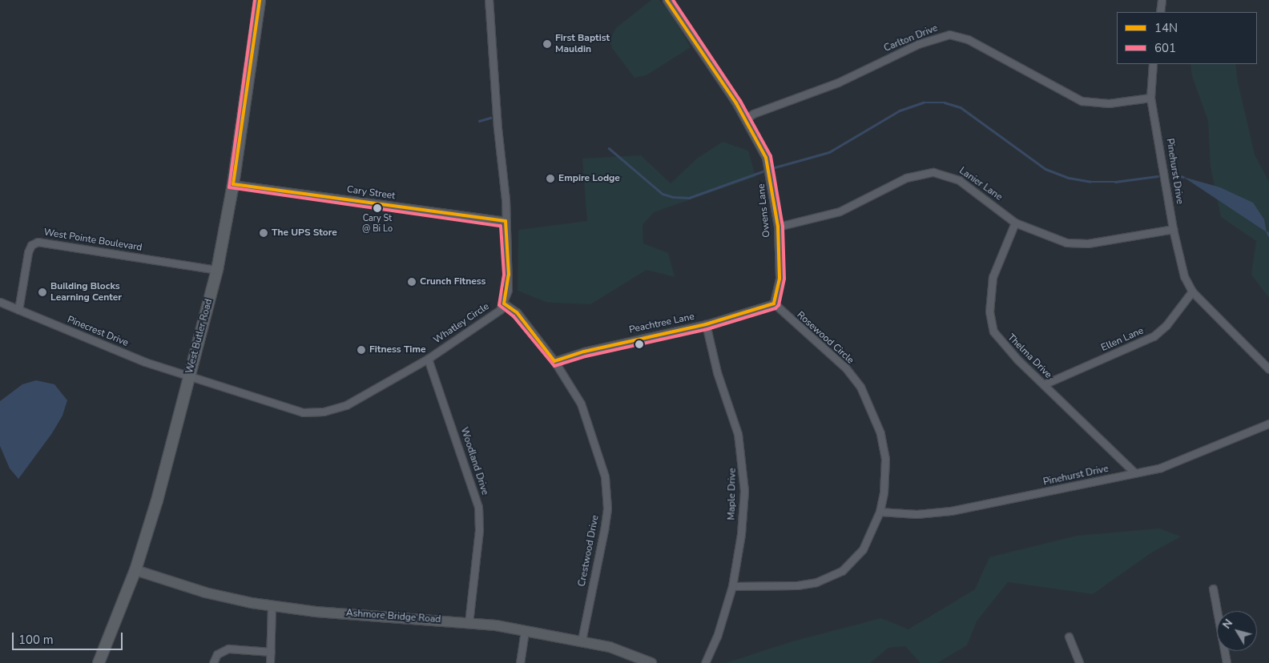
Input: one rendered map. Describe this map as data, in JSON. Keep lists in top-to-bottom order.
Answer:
{
  "streets": {
    "main road": ["West Butler Road", "Ashmore Bridge Road"],
    "street": [
      "Carlton Drive",
      "Pinehurst Drive",
      "Lanier Lane",
      "Cary Street",
      "Owens Lane",
      "West Pointe Boulevard",
      "Whatley Circle",
      "Peachtree Lane",
      "Pinecrest Drive",
      "Rosewood Circle",
      "Ellen Lane",
      "Thelma Drive",
      "Woodland Drive",
      "Maple Drive",
      "Crestwood Drive"
    ]
  },
  "crossings": [
    ["Carlton Drive", "Pinehurst Drive"],
    ["Carlton Drive", "Owens Lane"],
    ["Pinehurst Drive", "Lanier Lane"],
    ["Pinehurst Drive", "Rosewood Circle"],
    ["Pinehurst Drive", "Ellen Lane"],
    ["Pinehurst Drive", "Thelma Drive"],
    ["Lanier Lane", "Owens Lane"],
    ["Lanier Lane", "Thelma Drive"],
    ["Cary Street", "Whatley Circle"],
    ["Cary Street", "West Butler Road"],
    ["Owens Lane", "Peachtree Lane"],
    ["Owens Lane", "Rosewood Circle"],
    ["West Pointe Boulevard", "Pinecrest Drive"],
    ["West Pointe Boulevard", "West Butler Road"],
    ["Whatley Circle", "Pinecrest Drive"],
    ["Whatley Circle", "West Butler Road"],
    ["Whatley Circle", "Woodland Drive"],
    ["Whatley Circle", "Crestwood Drive"],
    ["Peachtree Lane", "Rosewood Circle"],
    ["Peachtree Lane", "Maple Drive"],
    ["Peachtree Lane", "Crestwood Drive"],
    ["Pinecrest Drive", "West Butler Road"],
    ["West Butler Road", "Ashmore Bridge Road"],
    ["Rosewood Circle", "Maple Drive"],
    ["Ellen Lane", "Thelma Drive"],
    ["Woodland Drive", "Ashmore Bridge Road"],
    ["Crestwood Drive", "Ashmore Bridge Road"]
  ],
  "places": [
    "First Baptist Mauldin",
    "Empire Lodge",
    "Cary St @ Bi Lo",
    "The UPS Store",
    "Crunch Fitness",
    "Building Blocks Learning Center",
    "Fitness Time"
  ],
  "lines": ["transit line 14N", "transit line 601"],
  "legend": ["14N", "601"],
  "scale_bar": "100 m",
  "north": "top left"
}
